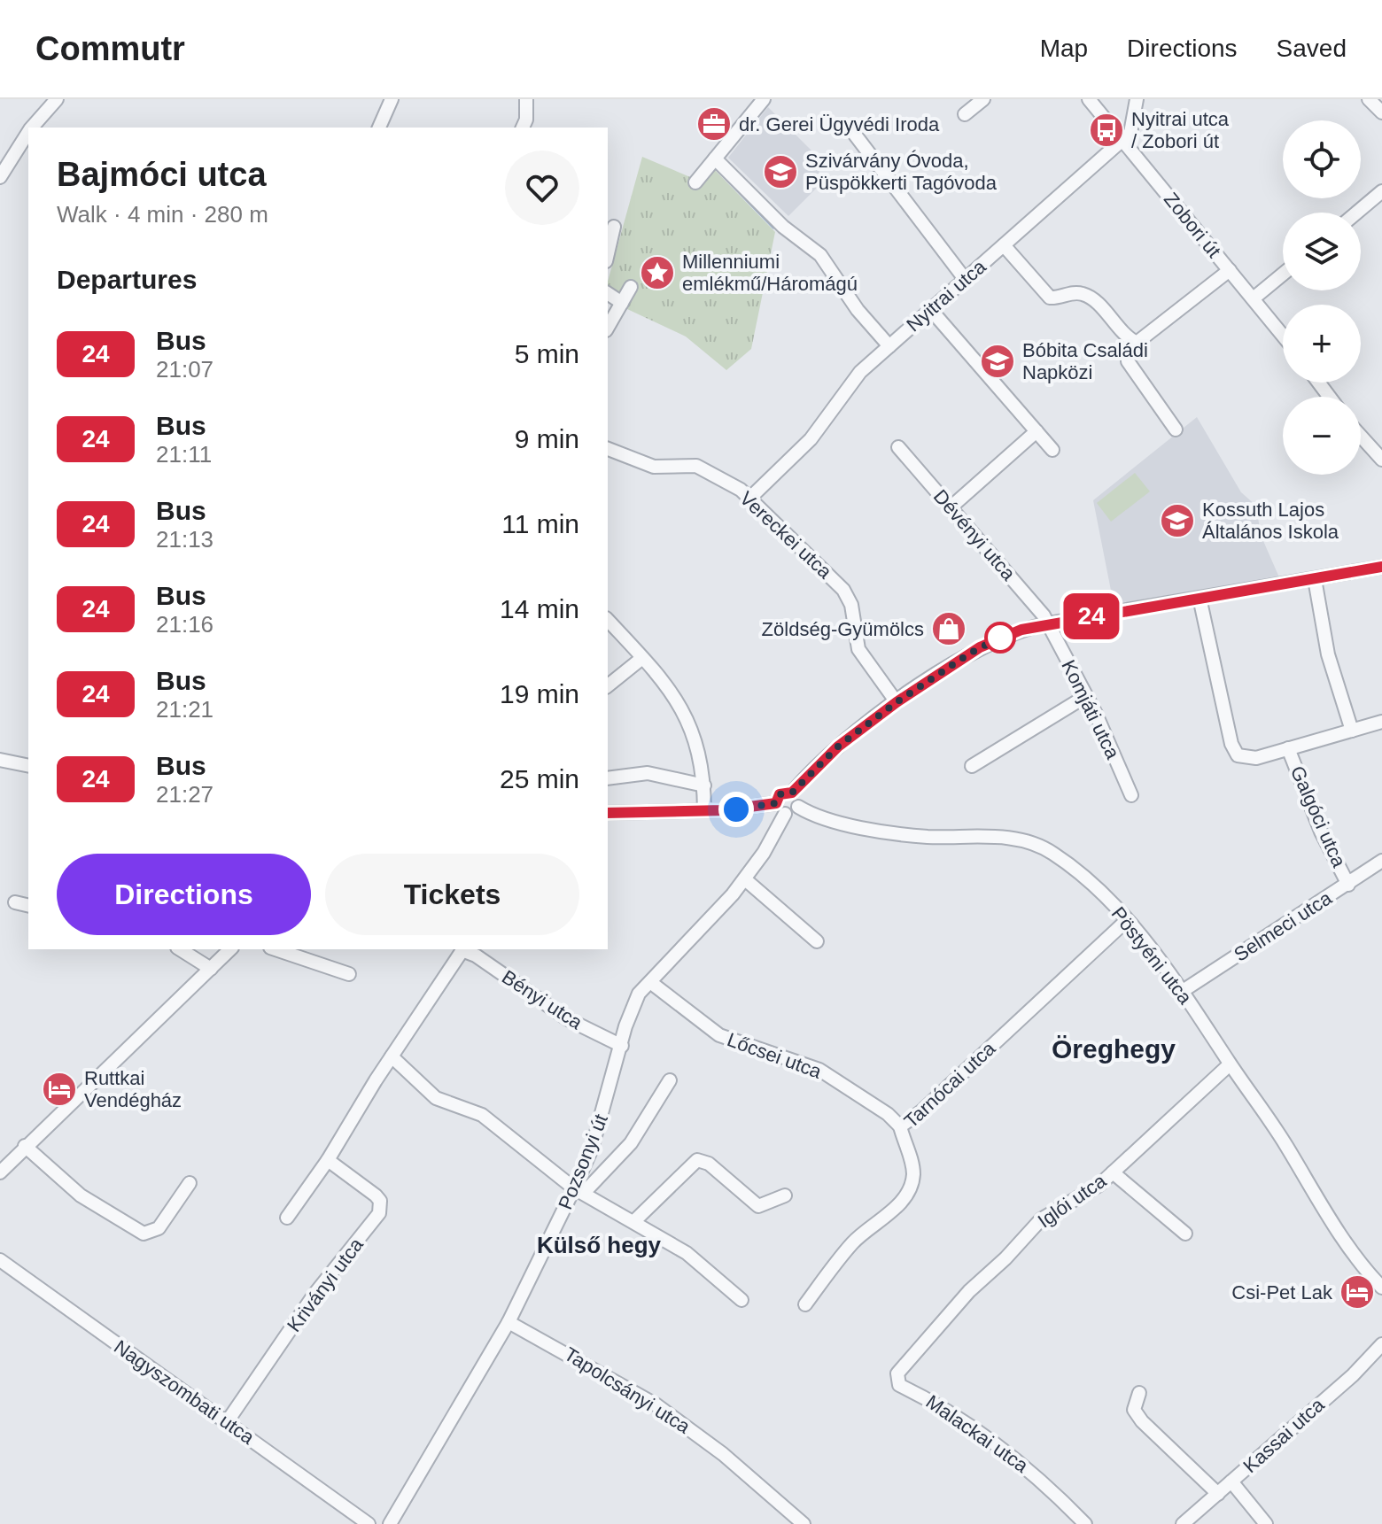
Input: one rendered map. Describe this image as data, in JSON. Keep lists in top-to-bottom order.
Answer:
{
  "streets": {
    "street": [
      "Zobori út",
      "Nyitrai utca",
      "Vereckei utca",
      "Dévényi utca",
      "Komjáti utca",
      "Galgóci utca",
      "Selmeci utca",
      "Pöstyéni utca",
      "Bényi utca",
      "Lőcsei utca",
      "Tarnócai utca",
      "Pozsonyi út",
      "Iglói utca",
      "Kriványi utca",
      "Tapolcsányi utca",
      "Nagyszombati utca",
      "Malackai utca",
      "Kassai utca"
    ]
  },
  "crossings": [
    ["Zobori út", "Nyitrai utca"],
    ["Nyitrai utca", "Vereckei utca"],
    ["Dévényi utca", "Komjáti utca"],
    ["Galgóci utca", "Selmeci utca"],
    ["Selmeci utca", "Pöstyéni utca"],
    ["Pöstyéni utca", "Tarnócai utca"],
    ["Pöstyéni utca", "Pozsonyi út"],
    ["Pöstyéni utca", "Iglói utca"],
    ["Bényi utca", "Pozsonyi út"],
    ["Lőcsei utca", "Tarnócai utca"],
    ["Lőcsei utca", "Pozsonyi út"],
    ["Pozsonyi út", "Tapolcsányi utca"],
    ["Iglói utca", "Malackai utca"],
    ["Kriványi utca", "Nagyszombati utca"]
  ],
  "districts": ["Öreghegy", "Külső hegy"],
  "places": {
    "office": ["dr. Gerei Ügyvédi Iroda"],
    "bus stop": ["Nyitrai utca / Zobori út"],
    "school or university": ["Szivárvány Óvoda, Püspökkerti Tagóvoda", "Bóbita Családi Napközi", "Kossuth Lajos Általános Iskola"],
    "place": ["Millenniumi emlékmű/Háromágú"],
    "shop": ["Zöldség-Gyümölcs"],
    "hotel": ["Ruttkai Vendégház", "Csi-Pet Lak"]
  },
  "lines": ["bus line 24"],
  "page": {
    "header": "Commutr",
    "nav": ["Map", "Directions", "Saved"],
    "on_map": "24",
    "map_buttons": ["+", "−"],
    "heading": [
      ["Bajmóci utca", "Walk · 4 min · 280 m"],
      "Departures"
    ],
    "list": [
      {
        "mark": "24",
        "name": "Bus",
        "note": "21:07",
        "value": "5 min"
      },
      {
        "mark": "24",
        "name": "Bus",
        "note": "21:11",
        "value": "9 min"
      },
      {
        "mark": "24",
        "name": "Bus",
        "note": "21:13",
        "value": "11 min"
      },
      {
        "mark": "24",
        "name": "Bus",
        "note": "21:16",
        "value": "14 min"
      },
      {
        "mark": "24",
        "name": "Bus",
        "note": "21:21",
        "value": "19 min"
      },
      {
        "mark": "24",
        "name": "Bus",
        "note": "21:27",
        "value": "25 min"
      }
    ],
    "buttons": ["Directions", "Tickets"]
  }
}
